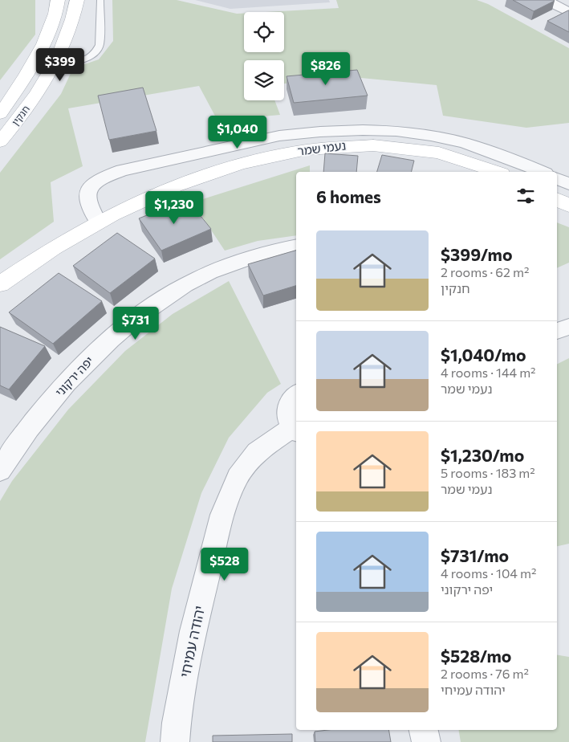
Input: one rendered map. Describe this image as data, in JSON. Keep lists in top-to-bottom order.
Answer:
{
  "streets": {
    "street": [
      "חנקין",
      "נעמי שמר",
      "יפה ירקוני",
      "יהודה עמיחי"
    ]
  },
  "page": {
    "price": [
      "$399",
      "$826",
      "$1,040",
      "$1,230",
      "$731",
      "$528"
    ],
    "heading": "6 homes",
    "list": [
      {
        "name": "$399/mo",
        "note": "2 rooms · 62 m² · חנקין"
      },
      {
        "name": "$1,040/mo",
        "note": "4 rooms · 144 m² · נעמי שמר"
      },
      {
        "name": "$1,230/mo",
        "note": "5 rooms · 183 m² · נעמי שמר"
      },
      {
        "name": "$731/mo",
        "note": "4 rooms · 104 m² · יפה ירקוני"
      },
      {
        "name": "$528/mo",
        "note": "2 rooms · 76 m² · יהודה עמיחי"
      }
    ]
  }
}
